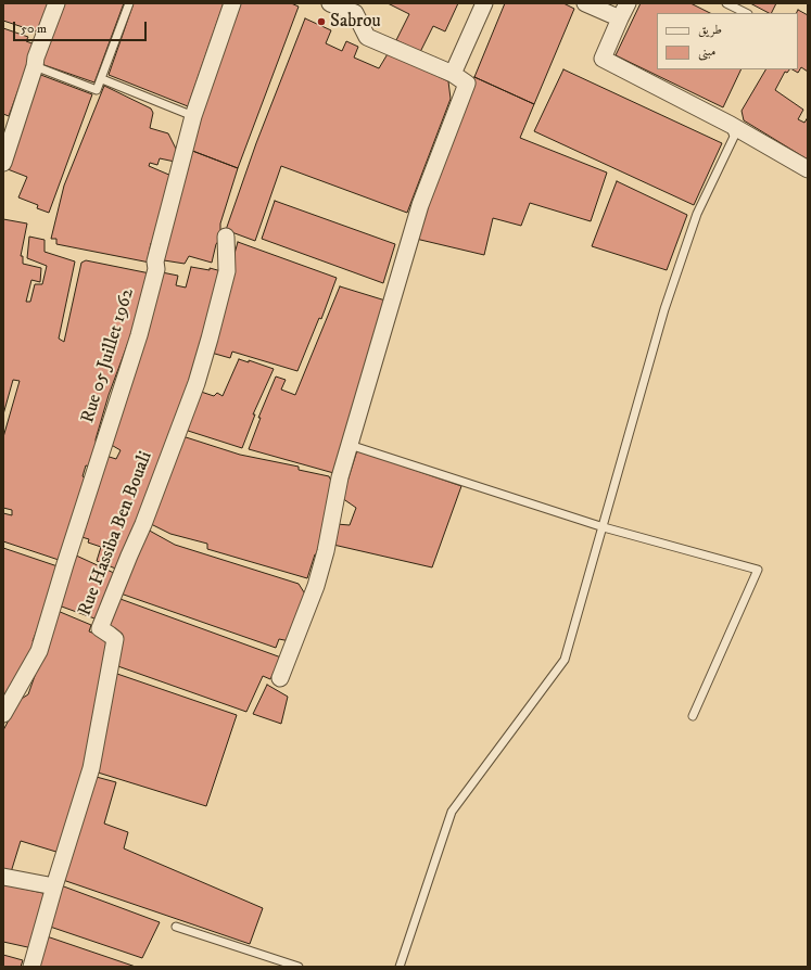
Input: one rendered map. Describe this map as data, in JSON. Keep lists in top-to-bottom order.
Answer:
{
  "streets": {
    "street": ["Rue 05 Juillet 1962", "Rue Hassiba Ben Bouali"]
  },
  "places": ["Sabrou"],
  "legend": ["طريق", "مبنى"],
  "scale_bar": "50 m"
}
